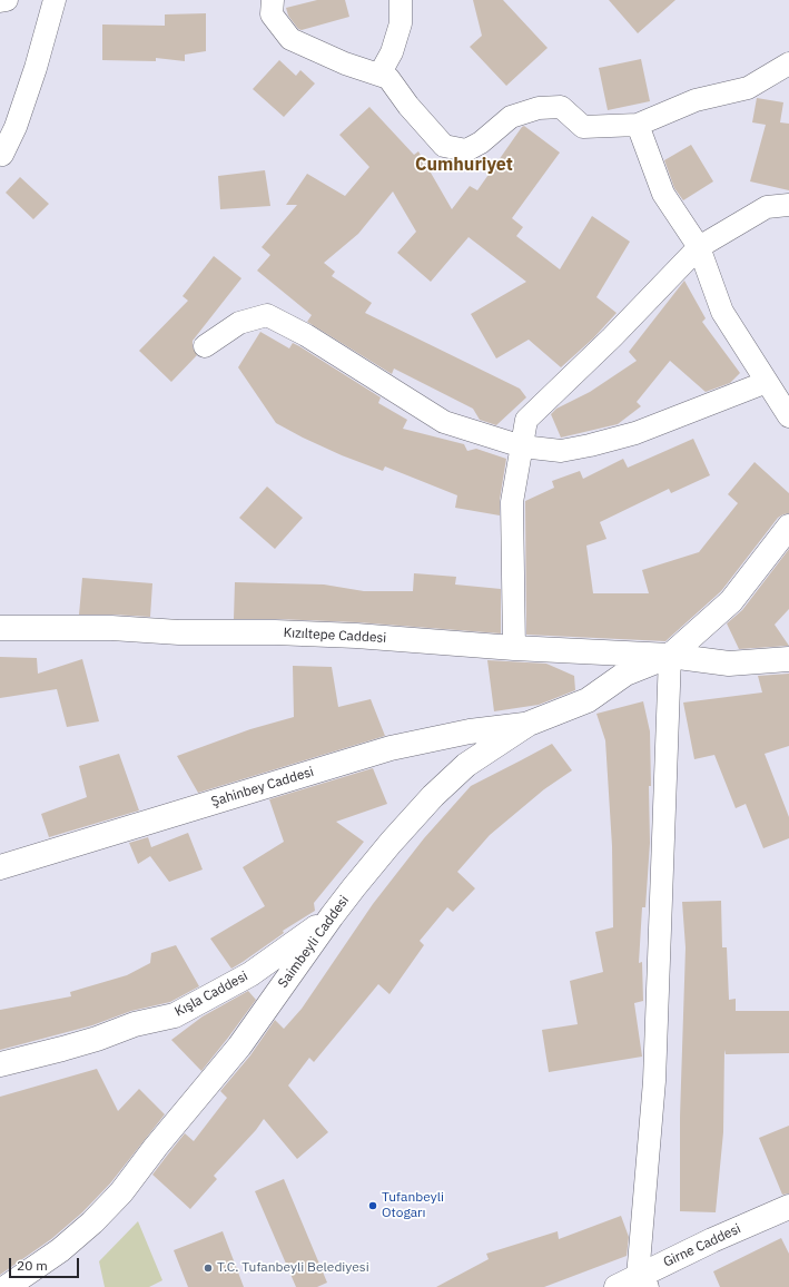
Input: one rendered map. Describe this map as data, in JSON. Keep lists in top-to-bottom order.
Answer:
{
  "streets": {
    "street": [
      "Kızıltepe Caddesi",
      "Şahinbey Caddesi",
      "Saimbeyli Caddesi",
      "Kışla Caddesi",
      "Girne Caddesi"
    ]
  },
  "crossings": [
    ["Kızıltepe Caddesi", "Saimbeyli Caddesi"],
    ["Şahinbey Caddesi", "Saimbeyli Caddesi"],
    ["Saimbeyli Caddesi", "Kışla Caddesi"]
  ],
  "districts": ["Cumhuriyet"],
  "places": ["Tufanbeyli Otogarı", "T.C. Tufanbeyli Belediyesi"],
  "scale_bar": "20 m"
}
